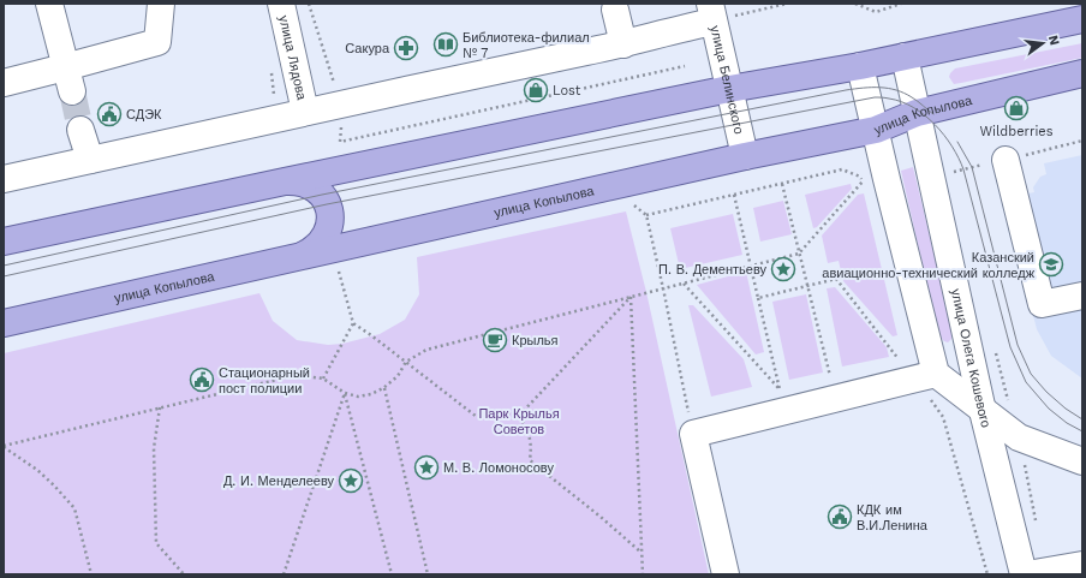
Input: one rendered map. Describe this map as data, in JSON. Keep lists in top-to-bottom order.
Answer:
{
  "streets": {
    "main road": ["улица Копылова"],
    "street": ["улица Лядова", "улица Белинского", "улица Олега Кошевого"]
  },
  "crossings": [
    ["улица Белинского", "улица Копылова"],
    ["улица Копылова", "улица Олега Кошевого"]
  ],
  "parks": ["Парк Крылья Советов"],
  "places": {
    "library": ["Библиотека-филиал № 7"],
    "pharmacy": ["Сакура"],
    "shop": ["Lost", "Wildberries"],
    "public building": ["СДЭК", "Стационарный пост полиции", "КДК им В.И.Ленина"],
    "school or university": ["Казанский авиационно-технический колледж"],
    "place": ["П. В. Дементьеву", "М. В. Ломоносову", "Д. И. Менделееву"],
    "cafe": ["Крылья"]
  },
  "north": "right"
}
